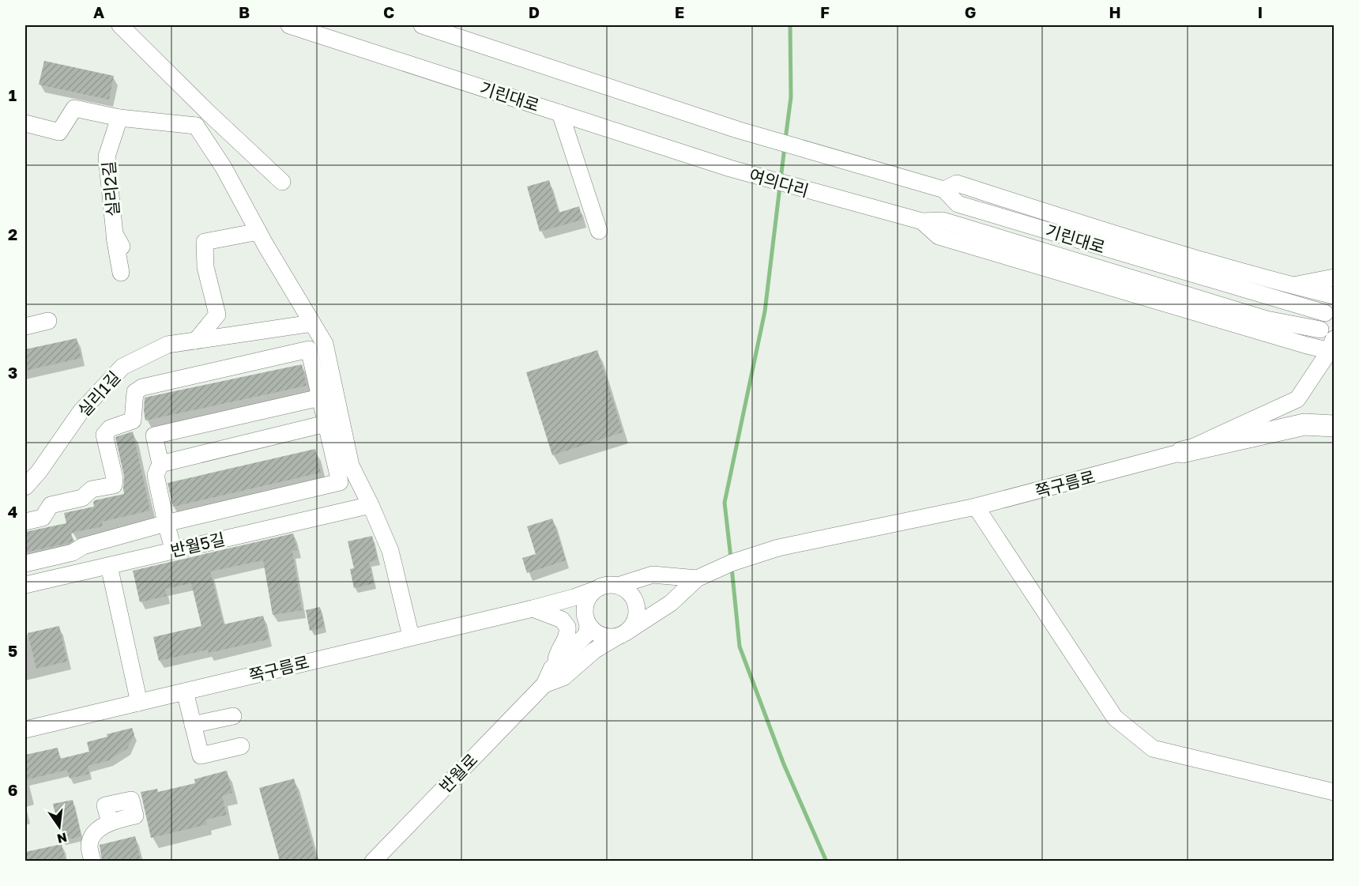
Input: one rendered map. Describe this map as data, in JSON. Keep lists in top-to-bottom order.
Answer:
{
  "streets": {
    "street": [
      "기린대로",
      "여의다리",
      "실리2길",
      "실리1길",
      "쪽구름로",
      "반월5길",
      "반월로"
    ]
  },
  "crossings": [
    ["기린대로", "여의다리"]
  ],
  "north": "bottom",
  "grid": {
    "columns": [
      "A",
      "B",
      "C",
      "D",
      "E",
      "F",
      "G",
      "H",
      "I"
    ],
    "rows": [
      "1",
      "2",
      "3",
      "4",
      "5",
      "6"
    ]
  }
}
